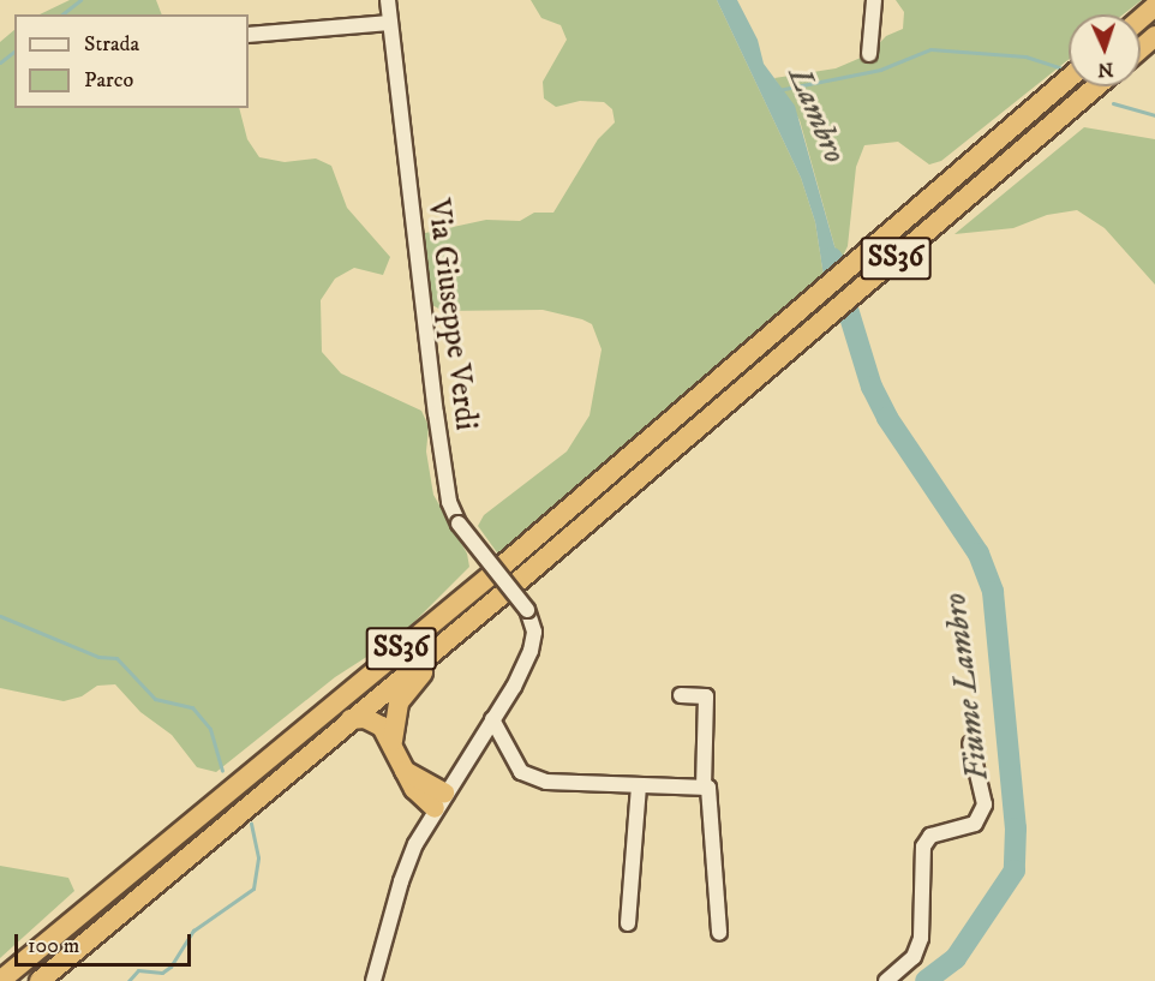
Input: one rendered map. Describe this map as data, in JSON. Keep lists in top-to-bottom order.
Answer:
{
  "streets": {
    "highway": ["SS36"],
    "street": ["Via Giuseppe Verdi"]
  },
  "water": ["Lambro", "Fiume Lambro"],
  "legend": ["Strada", "Parco"],
  "scale_bar": "100 m",
  "north": "bottom"
}
